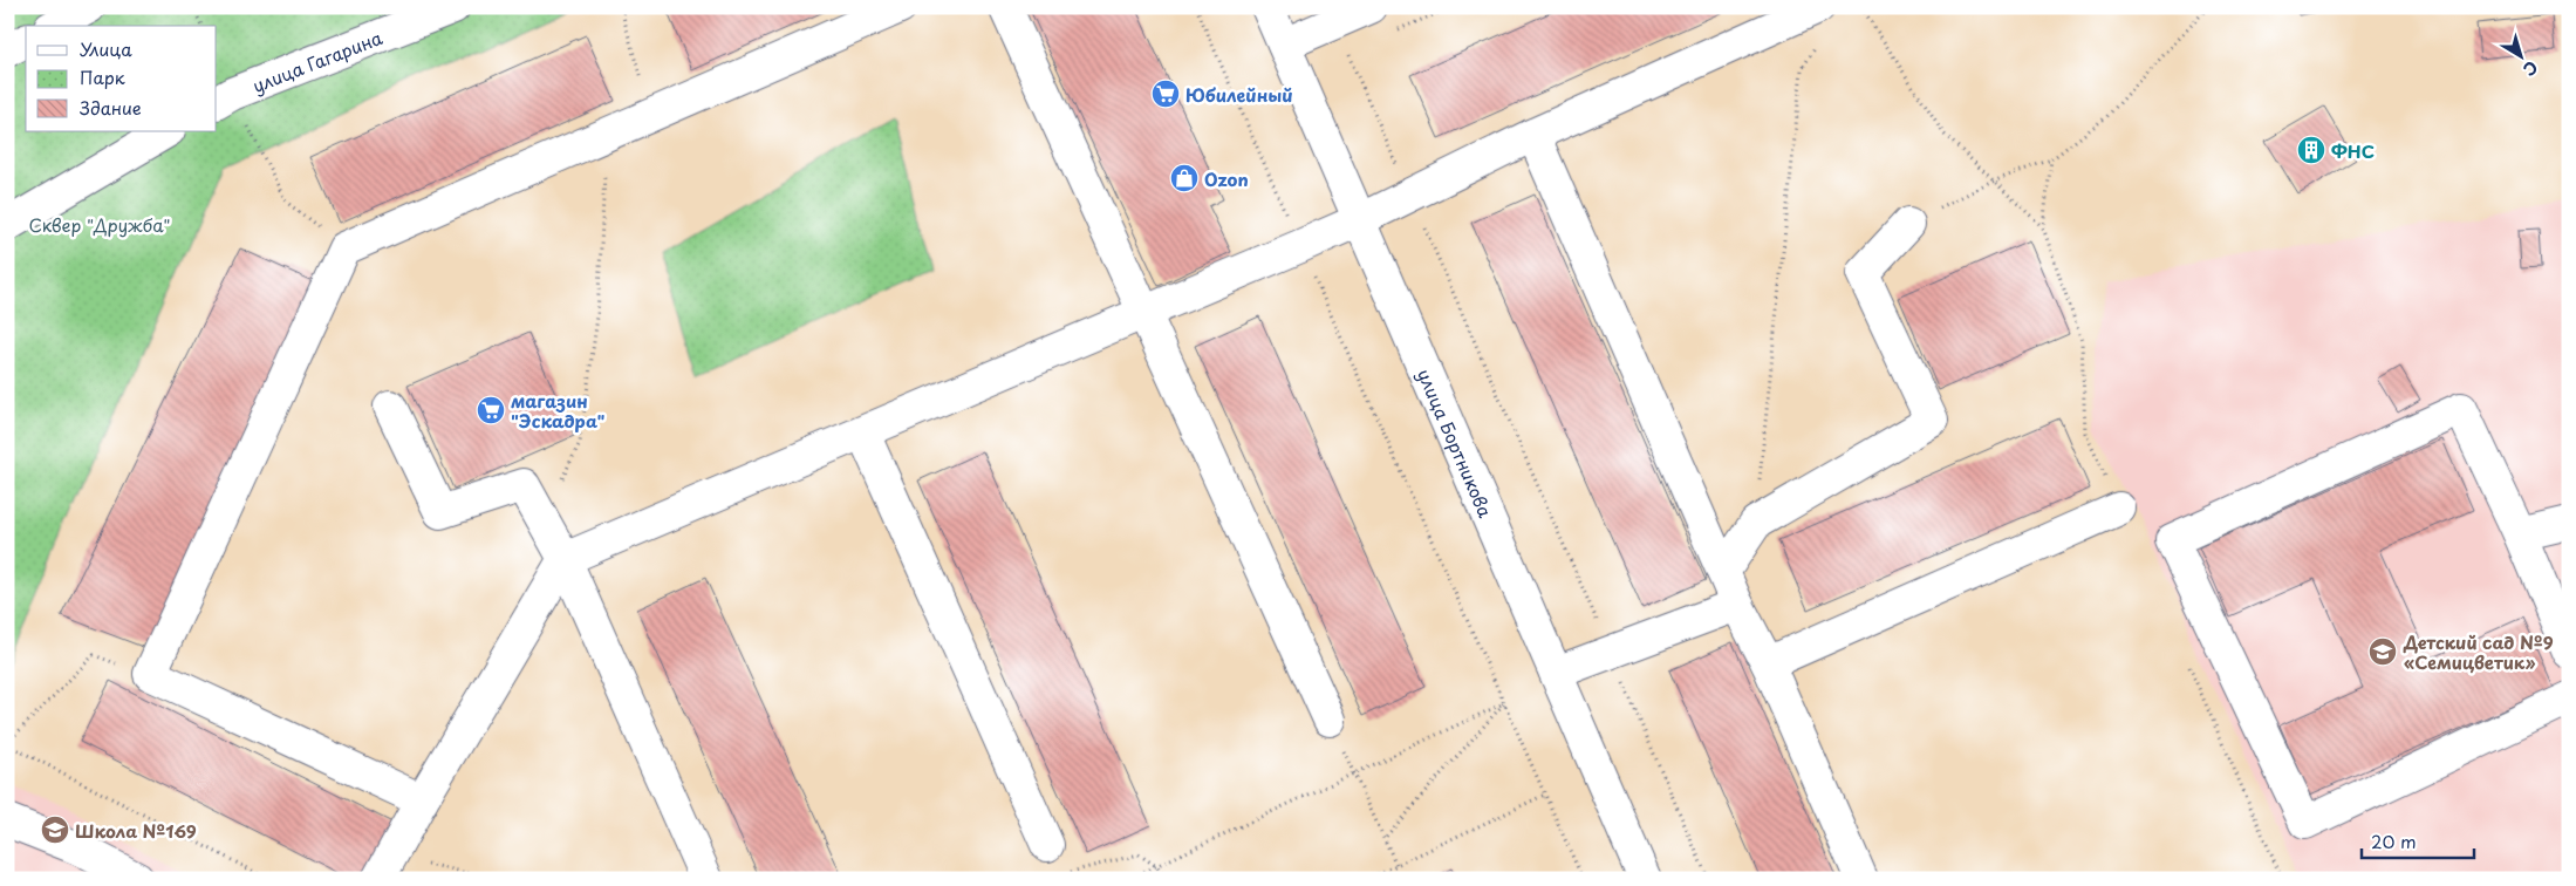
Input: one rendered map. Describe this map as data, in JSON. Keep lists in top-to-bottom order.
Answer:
{
  "streets": {
    "street": ["улица Гагарина", "улица Бортникова"]
  },
  "parks": ["Сквер \"Дружба\""],
  "places": {
    "supermarket": ["Юбилейный", "магазин \"Эскадра\""],
    "building": ["ФНС"],
    "shop": ["Ozon"],
    "school or university": ["Детский сад №9 «Семицветик»", "Школа №169"]
  },
  "legend": ["Улица", "Парк", "Здание"],
  "scale_bar": "20 m",
  "north": "bottom right"
}
